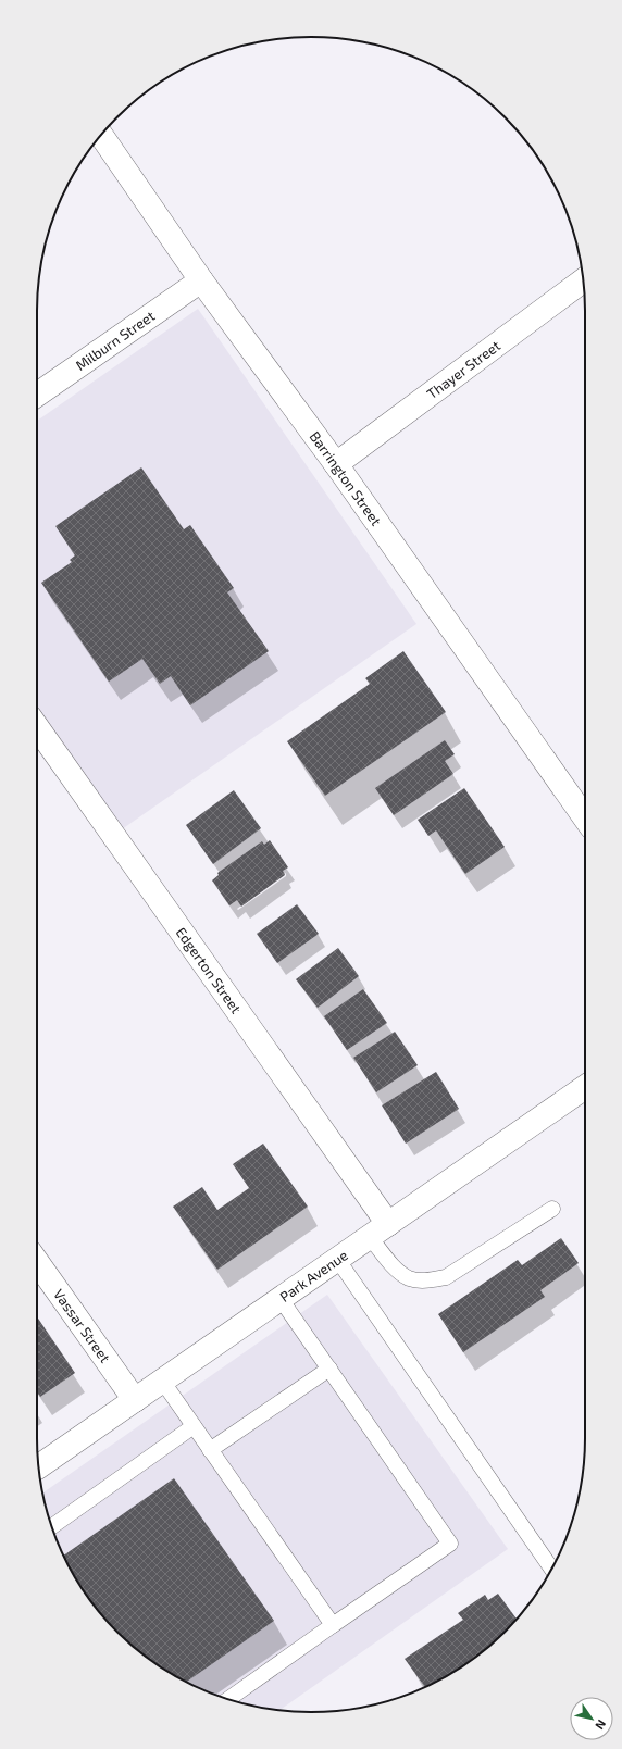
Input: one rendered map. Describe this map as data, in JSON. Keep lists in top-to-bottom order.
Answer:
{
  "streets": {
    "street": [
      "Milburn Street",
      "Thayer Street",
      "Barrington Street",
      "Edgerton Street",
      "Park Avenue",
      "Vassar Street"
    ]
  },
  "crossings": [
    ["Milburn Street", "Barrington Street"],
    ["Thayer Street", "Barrington Street"],
    ["Edgerton Street", "Park Avenue"],
    ["Park Avenue", "Vassar Street"]
  ],
  "north": "bottom right"
}
